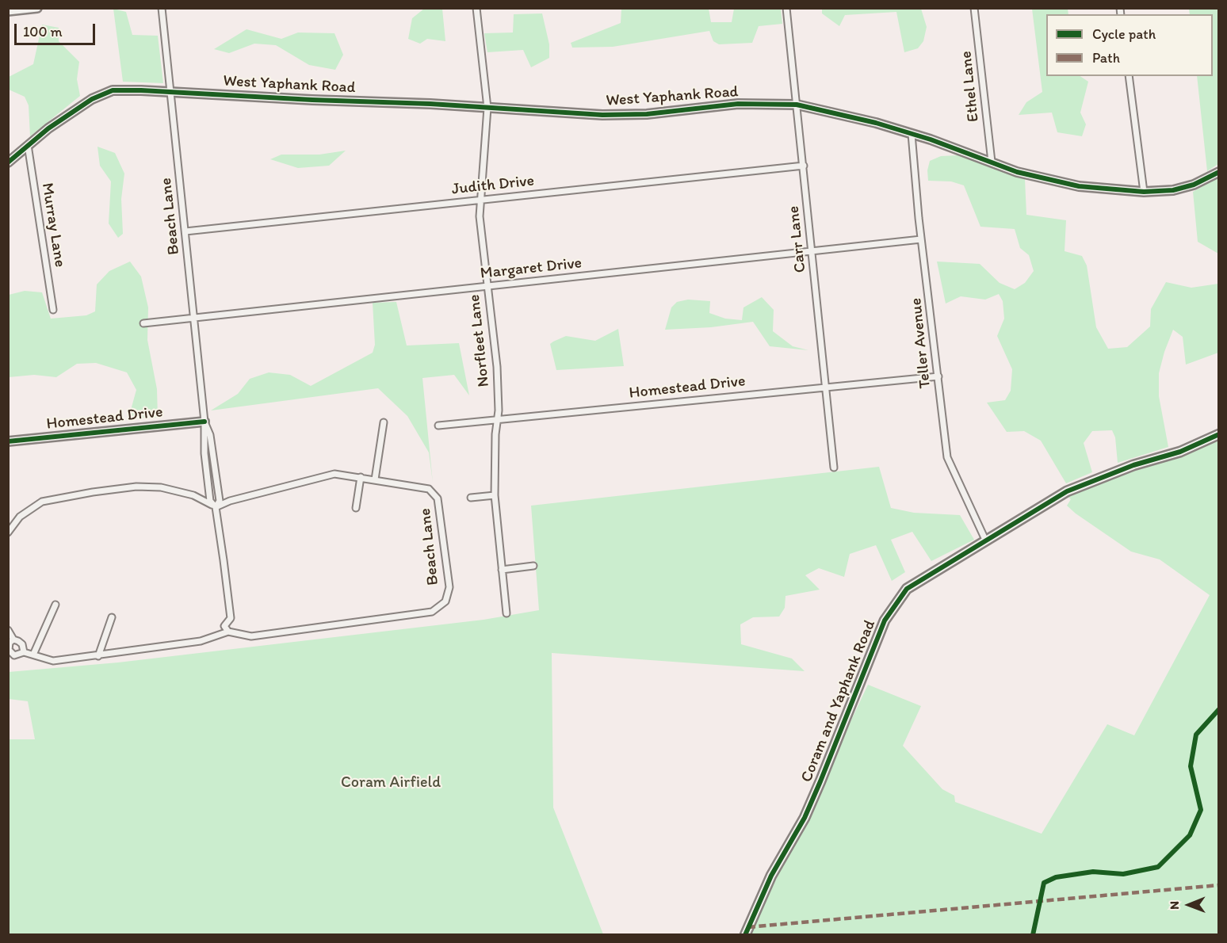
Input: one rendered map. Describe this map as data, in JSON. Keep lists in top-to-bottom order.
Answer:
{
  "streets": {
    "main road": ["Coram and Yaphank Road"],
    "street": [
      "West Yaphank Road",
      "Ethel Lane",
      "Judith Drive",
      "Beach Lane",
      "Murray Lane",
      "Carr Lane",
      "Margaret Drive",
      "Norfleet Lane",
      "Teller Avenue",
      "Homestead Drive"
    ]
  },
  "crossings": [
    ["West Yaphank Road", "Ethel Lane"],
    ["West Yaphank Road", "Beach Lane"],
    ["West Yaphank Road", "Murray Lane"],
    ["West Yaphank Road", "Carr Lane"],
    ["West Yaphank Road", "Norfleet Lane"],
    ["West Yaphank Road", "Teller Avenue"],
    ["Judith Drive", "Beach Lane"],
    ["Judith Drive", "Carr Lane"],
    ["Judith Drive", "Norfleet Lane"],
    ["Beach Lane", "Margaret Drive"],
    ["Beach Lane", "Homestead Drive"],
    ["Carr Lane", "Margaret Drive"],
    ["Carr Lane", "Homestead Drive"],
    ["Margaret Drive", "Norfleet Lane"],
    ["Margaret Drive", "Teller Avenue"],
    ["Norfleet Lane", "Homestead Drive"],
    ["Teller Avenue", "Homestead Drive"],
    ["Teller Avenue", "Coram and Yaphank Road"]
  ],
  "parks": ["Coram Airfield"],
  "legend": ["Cycle path", "Path"],
  "scale_bar": "100 m",
  "north": "left"
}
